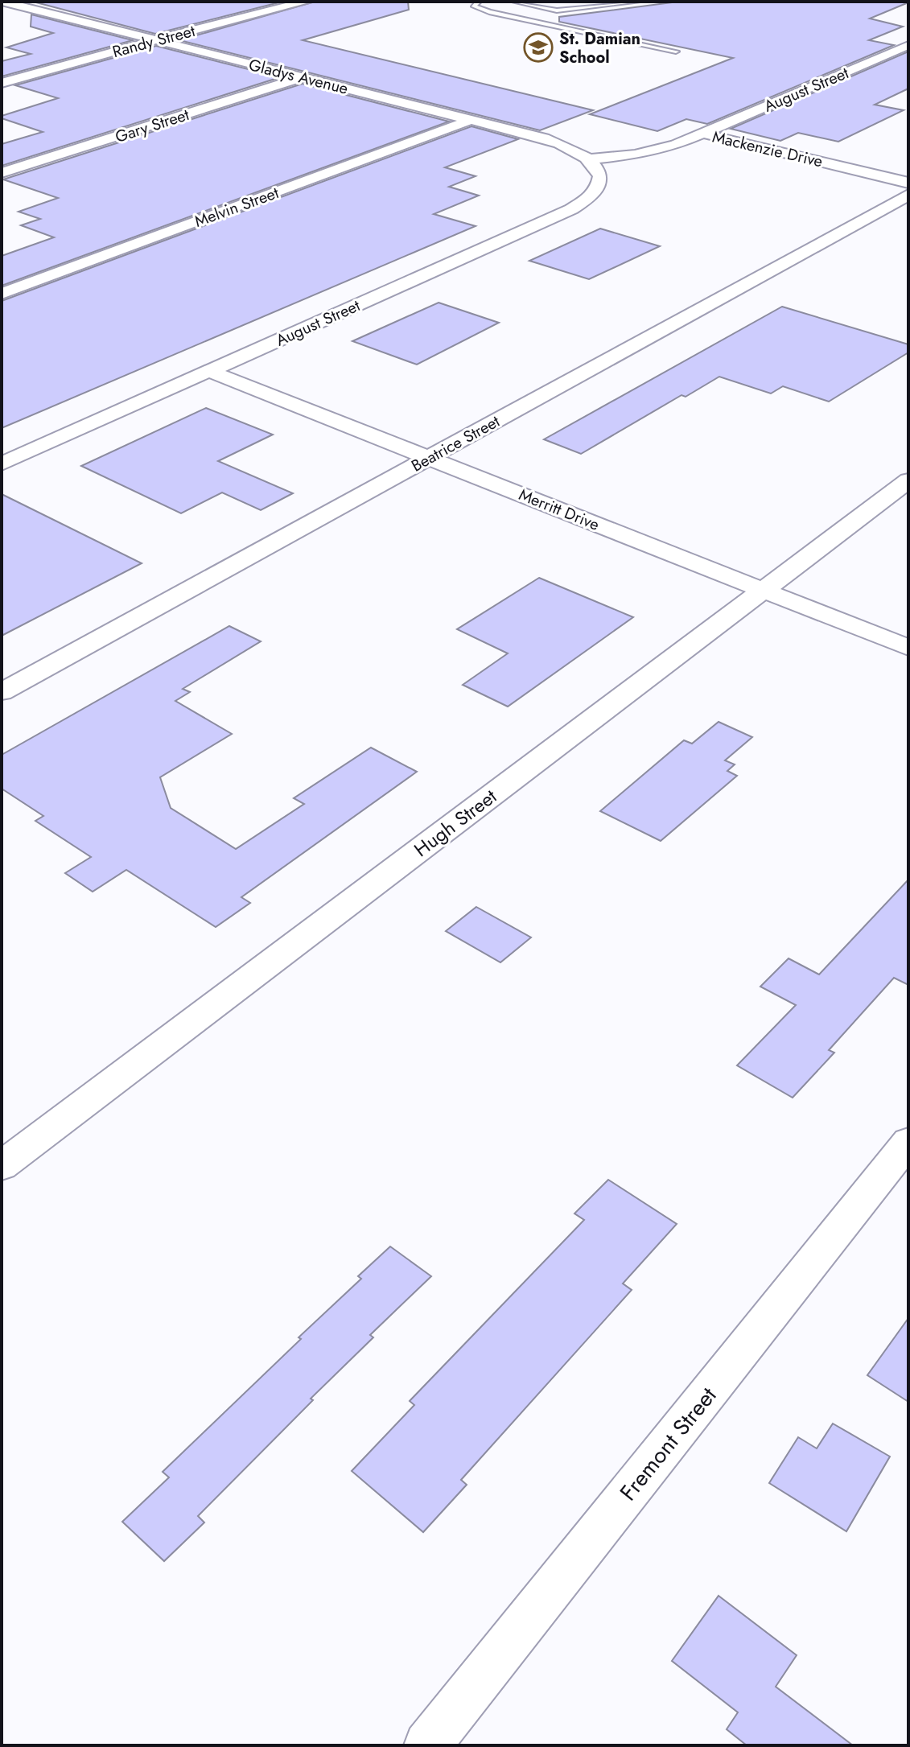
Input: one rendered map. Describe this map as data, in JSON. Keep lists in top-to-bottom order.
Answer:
{
  "streets": {
    "street": [
      "Randy Street",
      "Gladys Avenue",
      "August Street",
      "Gary Street",
      "Mackenzie Drive",
      "Melvin Street",
      "Beatrice Street",
      "Merritt Drive",
      "Hugh Street",
      "Fremont Street"
    ]
  },
  "crossings": [
    ["Randy Street", "Gladys Avenue"],
    ["Gladys Avenue", "August Street"],
    ["Gladys Avenue", "Gary Street"],
    ["Gladys Avenue", "Mackenzie Drive"],
    ["Gladys Avenue", "Melvin Street"],
    ["August Street", "Mackenzie Drive"],
    ["August Street", "Merritt Drive"],
    ["Beatrice Street", "Merritt Drive"],
    ["Merritt Drive", "Hugh Street"]
  ],
  "places": {
    "school or university": ["St. Damian School"]
  }
}
